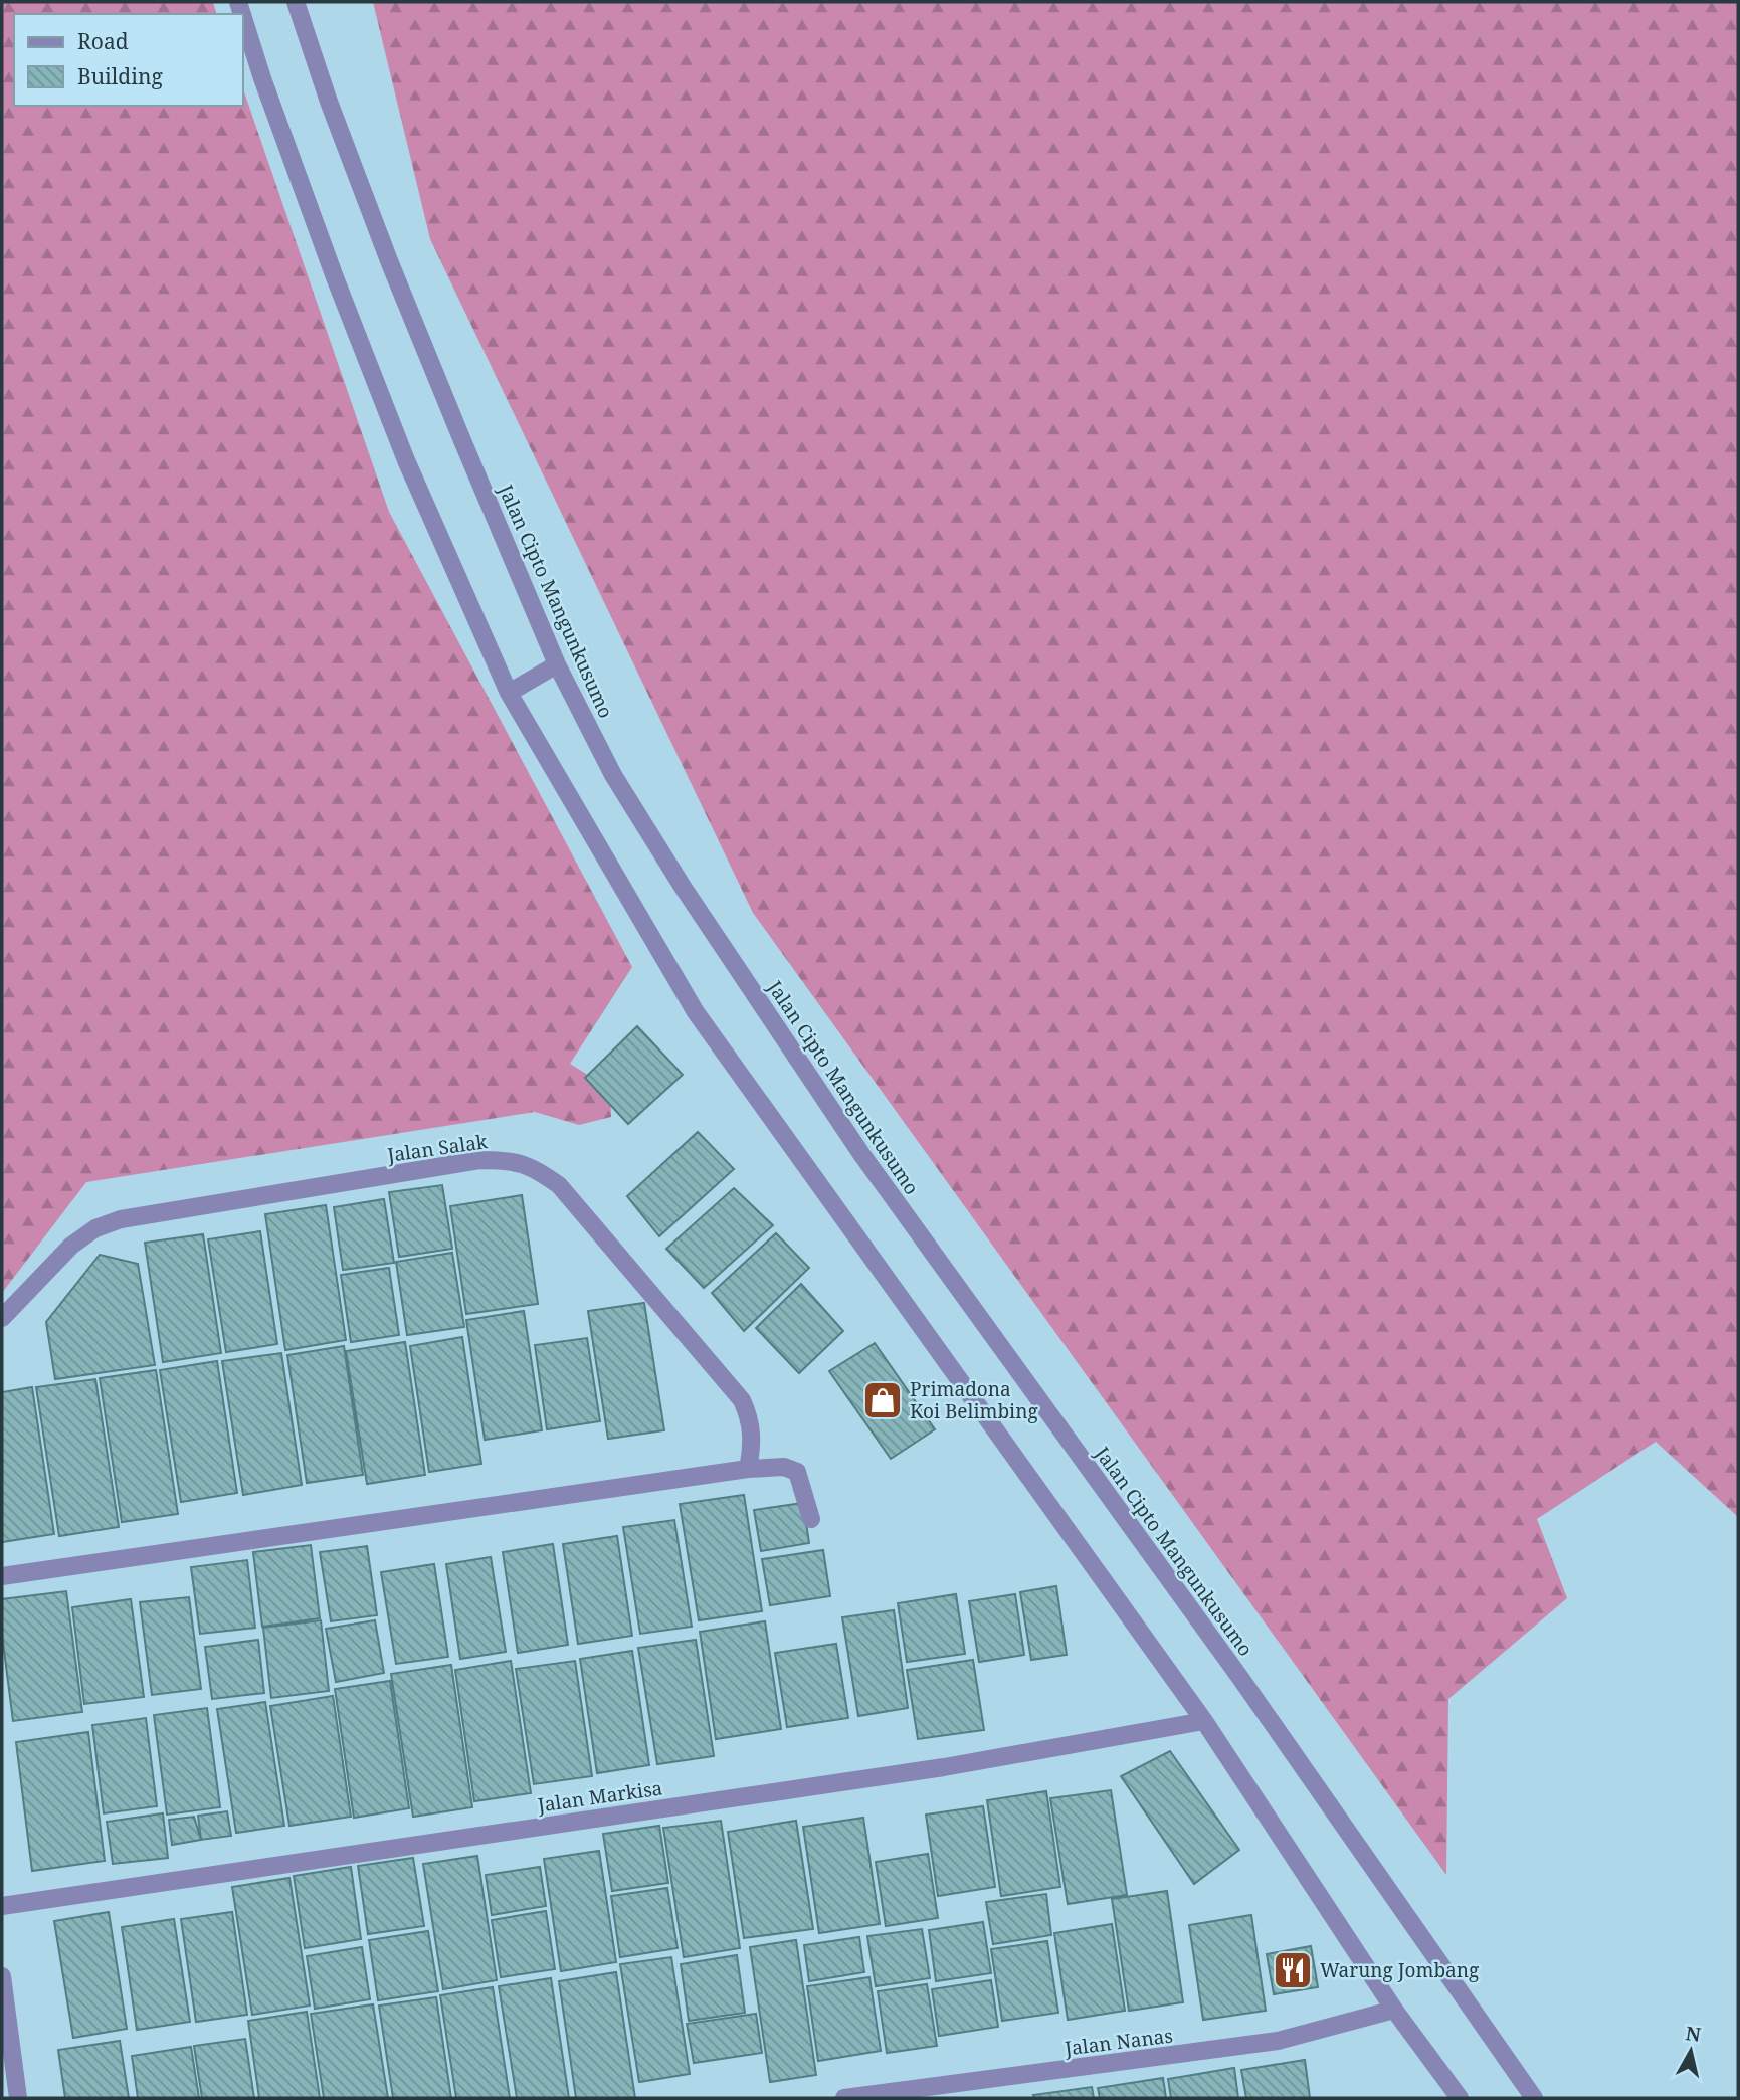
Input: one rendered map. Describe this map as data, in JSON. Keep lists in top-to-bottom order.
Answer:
{
  "streets": {
    "street": [
      "Jalan Cipto Mangunkusumo",
      "Jalan Salak",
      "Jalan Markisa",
      "Jalan Nanas"
    ]
  },
  "places": {
    "shop": ["Primadona Koi Belimbing"],
    "restaurant": ["Warung Jombang"]
  },
  "legend": ["Road", "Building"],
  "north": "top"
}
